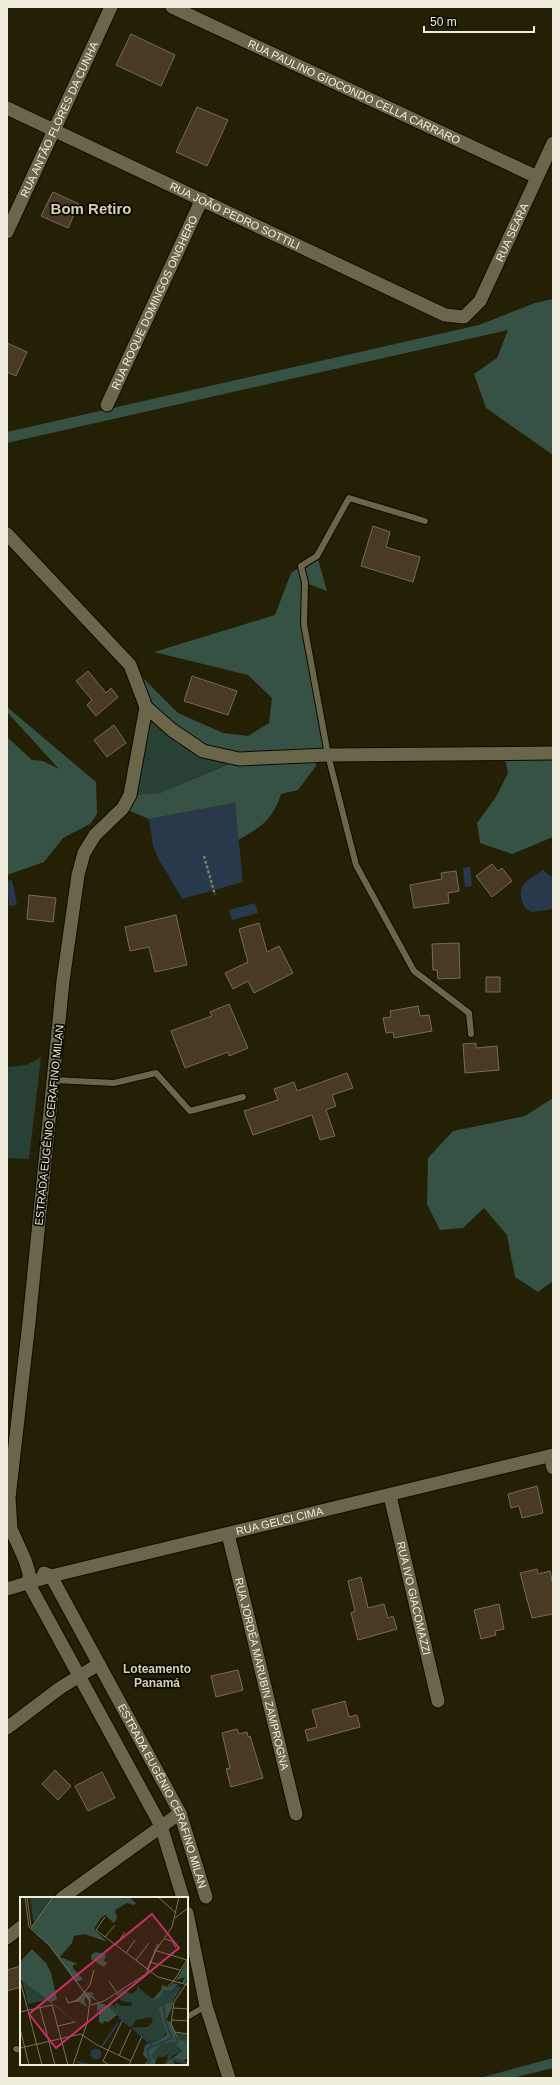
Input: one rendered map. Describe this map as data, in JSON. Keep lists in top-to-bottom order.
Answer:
{
  "streets": {
    "street": [
      "RUA PAULINO GIOCONDO CELLA CARRARO",
      "RUA ANTÃO FLORES DA CUNHA",
      "RUA JOÃO PEDRO SOTTILI",
      "RUA SEARA",
      "RUA ROQUE DOMINGOS ONGHERO",
      "ESTRADA EUGÊNIO CERAFINO MILAN",
      "RUA GELCI CIMA",
      "RUA IVO GIACOMAZZI",
      "RUA JORDÉA MARUBIN ZAMPROGNA"
    ]
  },
  "crossings": [
    ["RUA PAULINO GIOCONDO CELLA CARRARO", "RUA SEARA"],
    ["RUA ANTÃO FLORES DA CUNHA", "RUA JOÃO PEDRO SOTTILI"],
    ["RUA JOÃO PEDRO SOTTILI", "RUA SEARA"],
    ["RUA JOÃO PEDRO SOTTILI", "RUA ROQUE DOMINGOS ONGHERO"],
    ["ESTRADA EUGÊNIO CERAFINO MILAN", "RUA GELCI CIMA"],
    ["RUA GELCI CIMA", "RUA IVO GIACOMAZZI"],
    ["RUA GELCI CIMA", "RUA JORDÉA MARUBIN ZAMPROGNA"]
  ],
  "districts": ["Bom Retiro", "Loteamento Panamá"],
  "scale_bar": "50 m"
}
